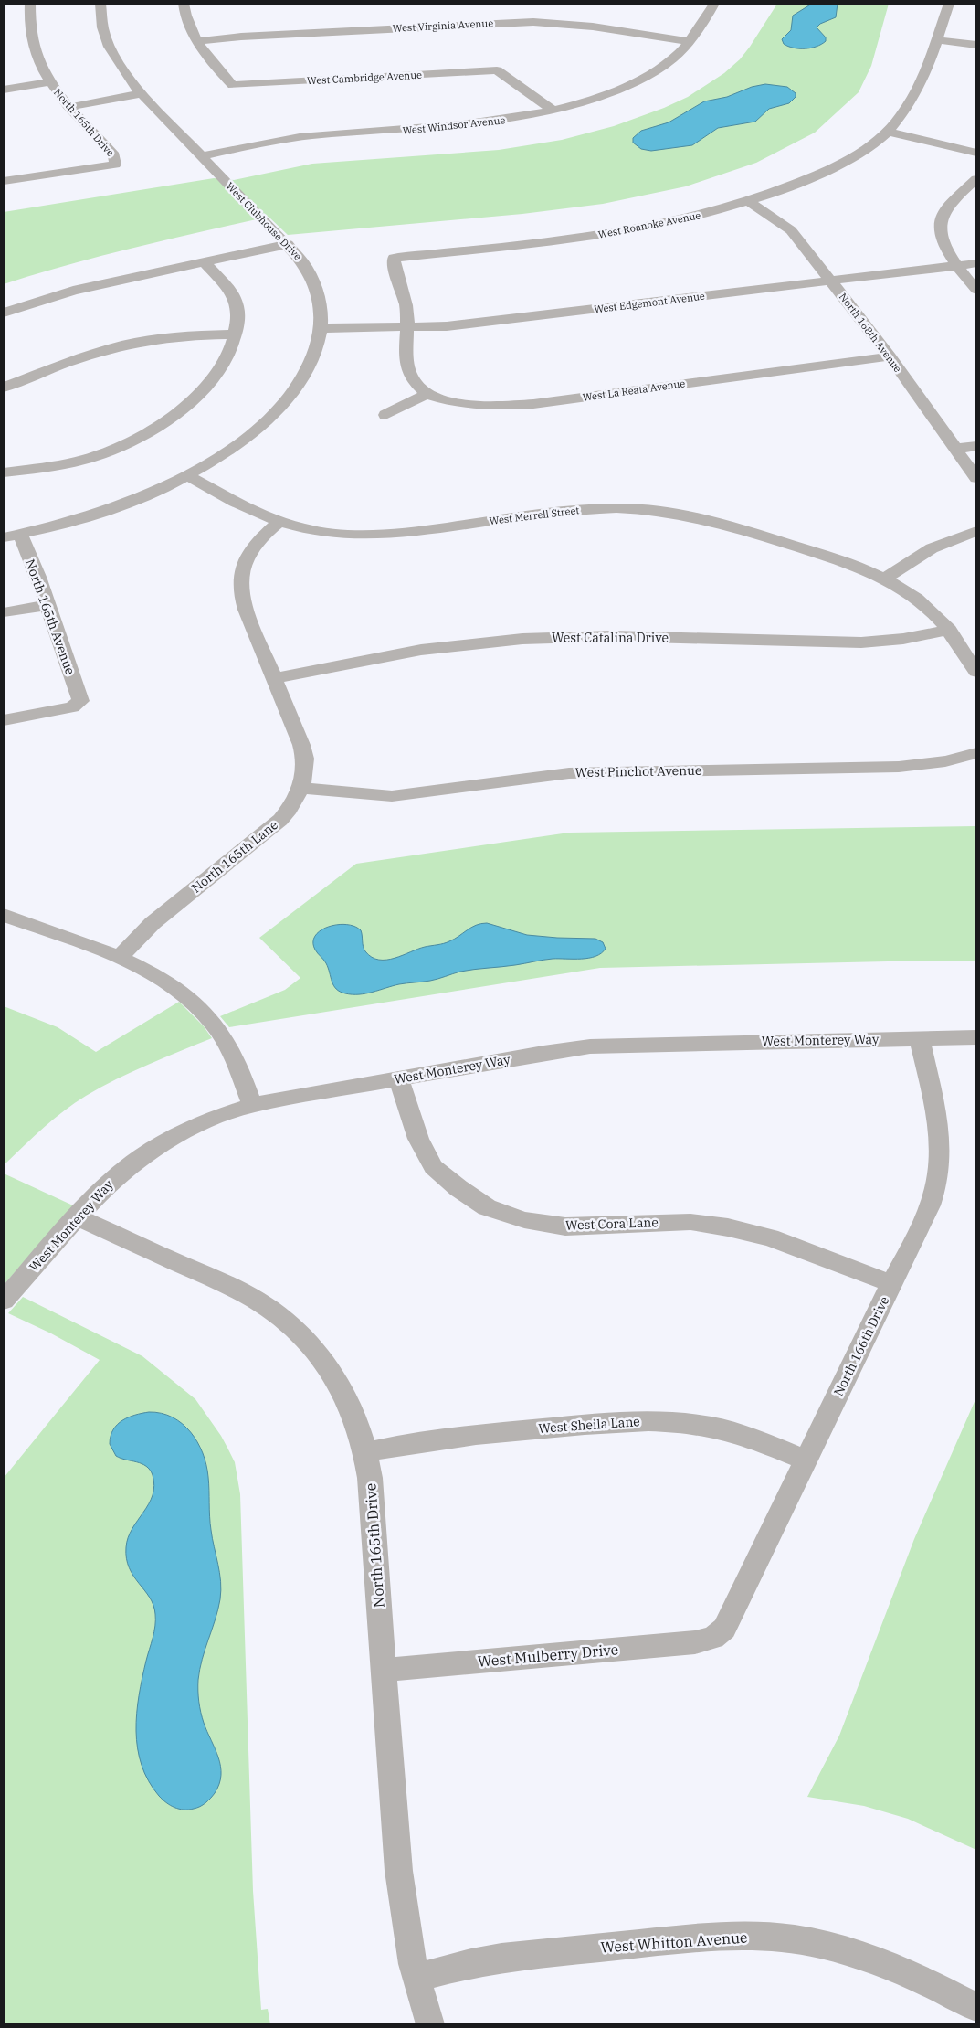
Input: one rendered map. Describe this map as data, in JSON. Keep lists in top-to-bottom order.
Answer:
{
  "streets": {
    "street": [
      "West Virginia Avenue",
      "West Cambridge Avenue",
      "North 165th Drive",
      "West Windsor Avenue",
      "West Clubhouse Drive",
      "West Roanoke Avenue",
      "West Edgemont Avenue",
      "North 168th Avenue",
      "West La Reata Avenue",
      "West Merrell Street",
      "North 165th Avenue",
      "West Catalina Drive",
      "West Pinchot Avenue",
      "North 165th Lane",
      "West Monterey Way",
      "West Cora Lane",
      "North 166th Drive",
      "West Sheila Lane",
      "West Mulberry Drive",
      "West Whitton Avenue"
    ]
  },
  "crossings": [
    ["West Virginia Avenue", "West Cambridge Avenue"],
    ["West Virginia Avenue", "West Windsor Avenue"],
    ["West Cambridge Avenue", "West Windsor Avenue"],
    ["North 165th Drive", "West Monterey Way"],
    ["North 165th Drive", "West Sheila Lane"],
    ["North 165th Drive", "West Mulberry Drive"],
    ["North 165th Drive", "West Whitton Avenue"],
    ["West Windsor Avenue", "West Clubhouse Drive"],
    ["West Clubhouse Drive", "West Edgemont Avenue"],
    ["West Clubhouse Drive", "West Merrell Street"],
    ["West Clubhouse Drive", "North 165th Avenue"],
    ["West Roanoke Avenue", "West Edgemont Avenue"],
    ["West Roanoke Avenue", "North 168th Avenue"],
    ["West Edgemont Avenue", "North 168th Avenue"],
    ["North 168th Avenue", "West La Reata Avenue"],
    ["West Merrell Street", "West Catalina Drive"],
    ["West Merrell Street", "North 165th Lane"],
    ["West Catalina Drive", "North 165th Lane"],
    ["West Pinchot Avenue", "North 165th Lane"],
    ["West Monterey Way", "West Cora Lane"],
    ["West Monterey Way", "North 166th Drive"],
    ["West Cora Lane", "North 166th Drive"],
    ["North 166th Drive", "West Sheila Lane"],
    ["North 166th Drive", "West Mulberry Drive"]
  ]
}
